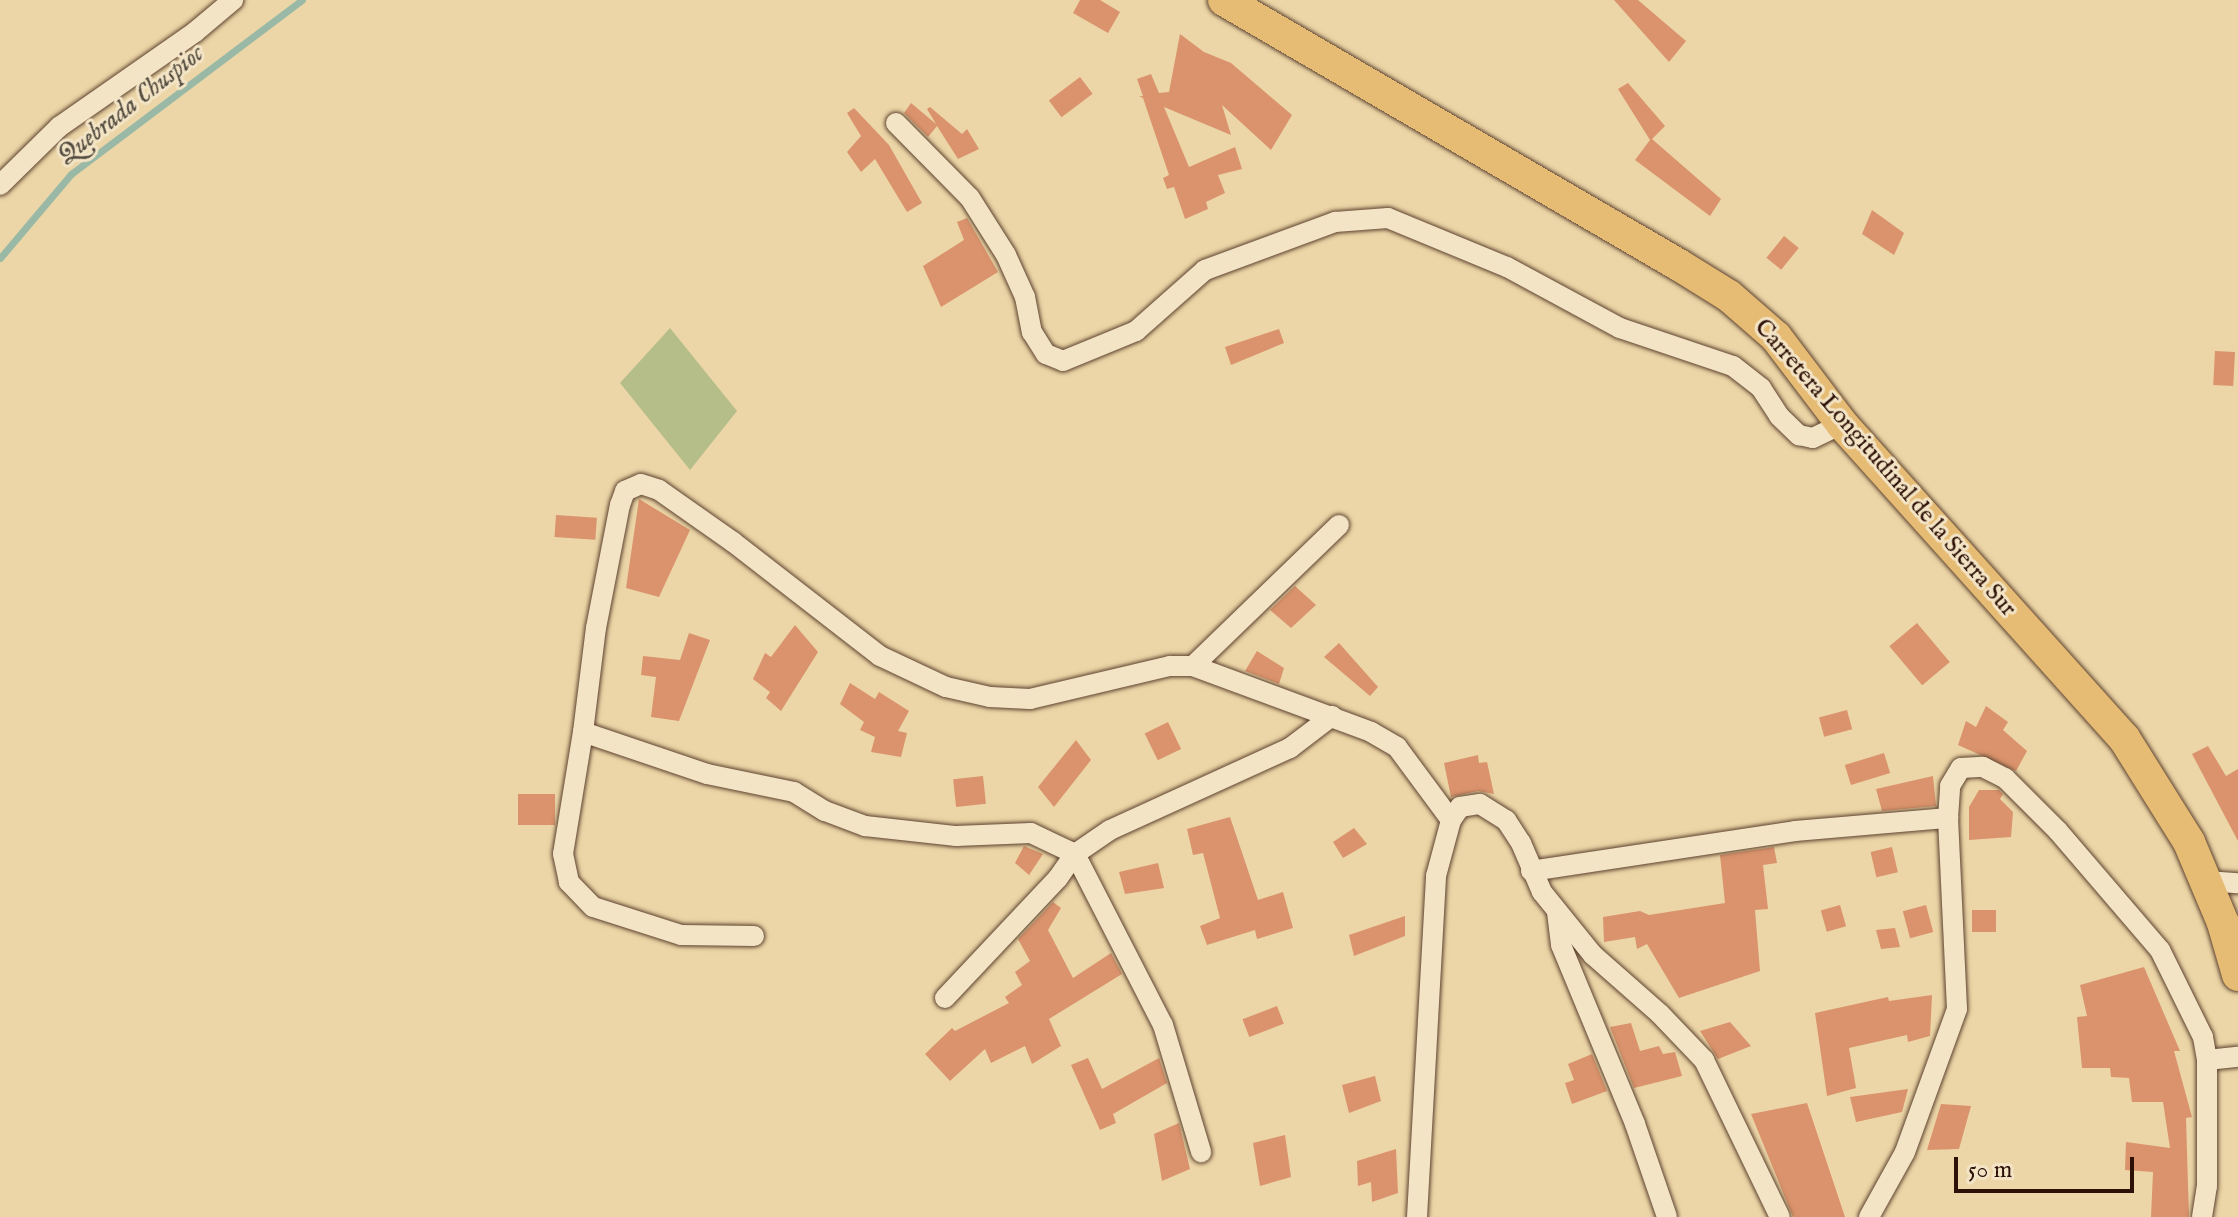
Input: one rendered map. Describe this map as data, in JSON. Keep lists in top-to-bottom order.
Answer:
{
  "streets": {
    "highway": ["Carretera Longitudinal de la Sierra Sur"]
  },
  "water": ["Quebrada Chuspioc"],
  "scale_bar": "50 m"
}
